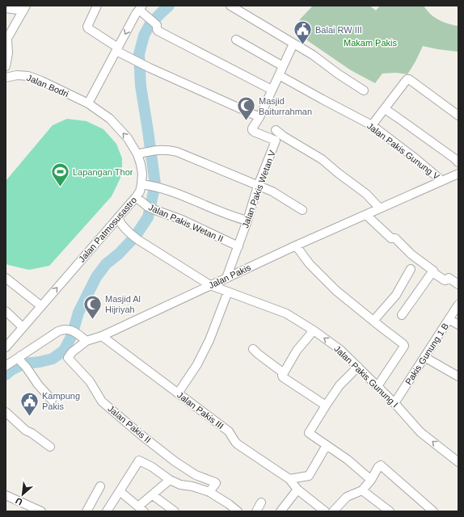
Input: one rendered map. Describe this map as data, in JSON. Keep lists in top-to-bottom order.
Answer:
{
  "streets": {
    "street": [
      "Jalan Bodri",
      "Jalan Pakis Gunung V",
      "Jalan Pakis Wetan V",
      "Jalan Pakis Wetan II",
      "Jalan Patmosusastro",
      "Jalan Pakis",
      "Pakis Gunung 1 B",
      "Jalan Pakis Gunung I",
      "Jalan Pakis III",
      "Jalan Pakis II"
    ]
  },
  "crossings": [
    ["Jalan Bodri", "Jalan Patmosusastro"],
    ["Jalan Pakis Gunung V", "Jalan Pakis"],
    ["Jalan Pakis Wetan V", "Jalan Pakis Wetan II"],
    ["Jalan Pakis Wetan V", "Jalan Pakis"],
    ["Jalan Pakis Wetan II", "Jalan Patmosusastro"],
    ["Jalan Patmosusastro", "Jalan Pakis Gunung I"],
    ["Jalan Pakis", "Jalan Pakis Gunung I"],
    ["Jalan Pakis", "Jalan Pakis III"],
    ["Jalan Pakis", "Jalan Pakis II"],
    ["Pakis Gunung 1 B", "Jalan Pakis Gunung I"]
  ],
  "parks": ["Makam Pakis"],
  "places": {
    "public building": ["Balai RW III", "Kampung Pakis"],
    "mosque": ["Masjid Baiturrahman", "Masjid Al Hijriyah"],
    "sports": ["Lapangan Thor"]
  },
  "north": "bottom left"
}
